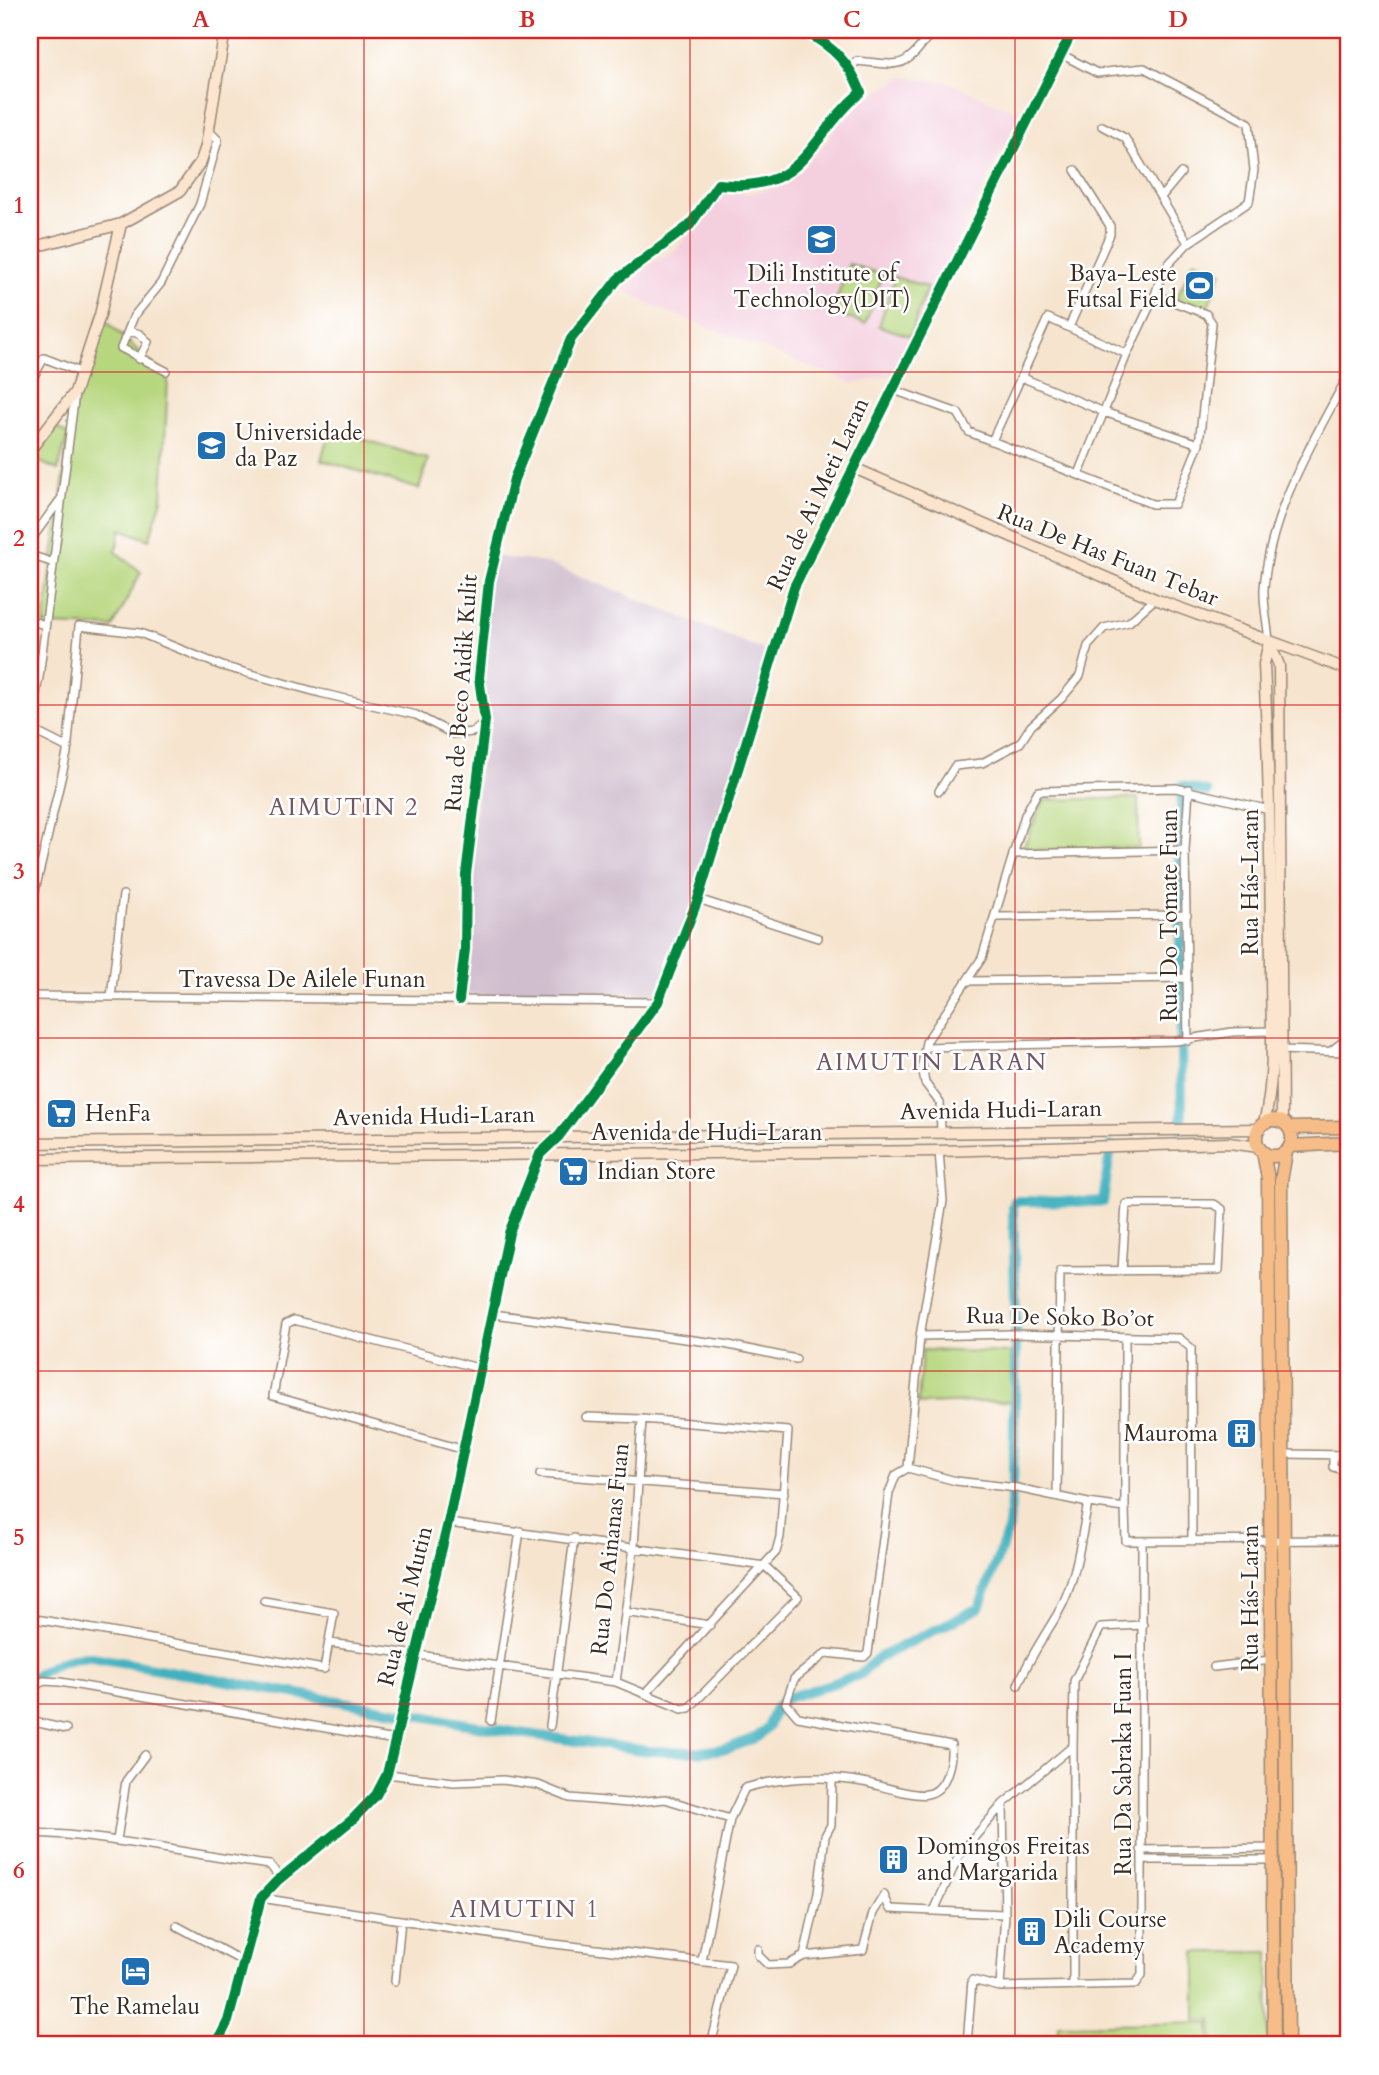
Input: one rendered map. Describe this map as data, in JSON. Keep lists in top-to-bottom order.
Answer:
{
  "streets": {
    "main road": ["Rua Hás-Laran"],
    "street": [
      "Rua de Ai Meti Laran",
      "Rua De Has Fuan Tebar",
      "Rua de Beco Aidik Kulit",
      "Rua Do Tomate Fuan",
      "Travessa De Ailele Funan",
      "Avenida Hudi-Laran",
      "Avenida de Hudi-Laran",
      "Rua De Soko Bo’ot",
      "Rua Do Ainanas Fuan",
      "Rua de Ai Mutin",
      "Rua Da Sabraka Fuan I"
    ]
  },
  "crossings": [
    ["Rua de Ai Meti Laran", "Rua De Has Fuan Tebar"],
    ["Rua de Ai Meti Laran", "Travessa De Ailele Funan"],
    ["Rua de Ai Meti Laran", "Avenida Hudi-Laran"],
    ["Rua de Ai Meti Laran", "Rua de Ai Mutin"],
    ["Rua De Has Fuan Tebar", "Rua Hás-Laran"],
    ["Rua de Beco Aidik Kulit", "Travessa De Ailele Funan"],
    ["Rua Hás-Laran", "Avenida Hudi-Laran"],
    ["Rua Hás-Laran", "Avenida de Hudi-Laran"],
    ["Avenida Hudi-Laran", "Avenida de Hudi-Laran"],
    ["Avenida Hudi-Laran", "Rua de Ai Mutin"],
    ["Avenida de Hudi-Laran", "Rua de Ai Mutin"]
  ],
  "districts": ["AIMUTIN 2", "AIMUTIN LARAN", "AIMUTIN 1"],
  "places": {
    "school or university": ["Dili Institute of Technology(DIT)", "Universidade da Paz"],
    "sports": ["Baya-Leste Futsal Field"],
    "supermarket": ["HenFa", "Indian Store"],
    "building": ["Mauroma", "Domingos Freitas and Margarida", "Dili Course Academy"],
    "hotel": ["The Ramelau"]
  },
  "grid": {
    "columns": [
      "A",
      "B",
      "C",
      "D"
    ],
    "rows": [
      "1",
      "2",
      "3",
      "4",
      "5",
      "6"
    ]
  }
}
